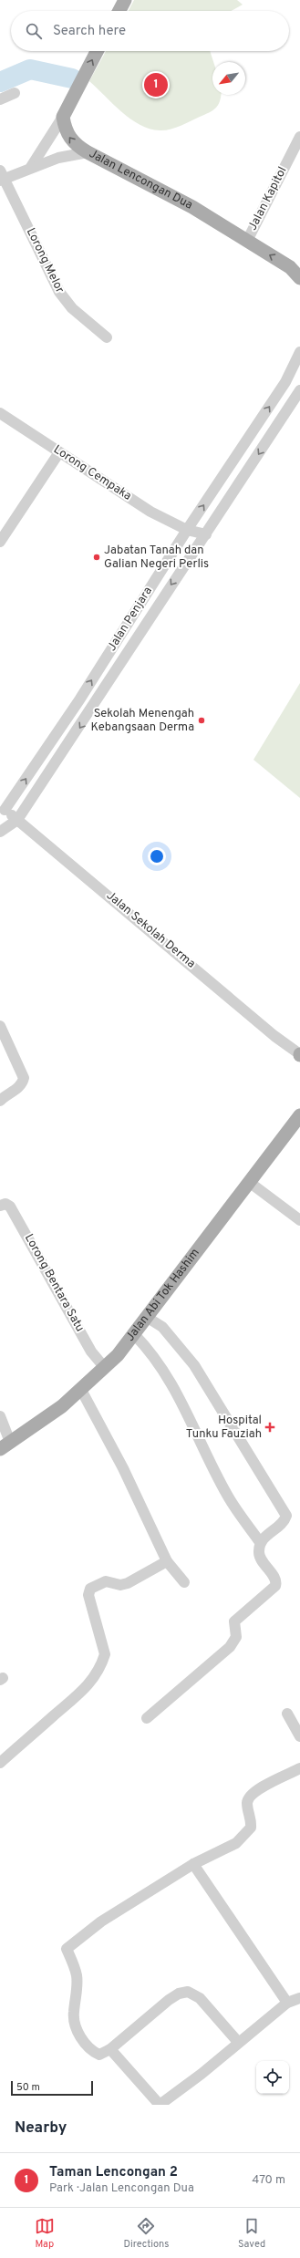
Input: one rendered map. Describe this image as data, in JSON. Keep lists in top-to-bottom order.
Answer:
{
  "streets": {
    "main road": ["Jalan Lencongan Dua", "Jalan Abi Tok Hashim"],
    "street": [
      "Jalan Kapitol",
      "Lorong Melor",
      "Lorong Cempaka",
      "Jalan Penjara",
      "Jalan Sekolah Derma",
      "Lorong Bentara Satu"
    ]
  },
  "crossings": [
    ["Jalan Lencongan Dua", "Jalan Kapitol"],
    ["Lorong Cempaka", "Jalan Penjara"],
    ["Jalan Penjara", "Jalan Sekolah Derma"],
    ["Lorong Bentara Satu", "Jalan Abi Tok Hashim"]
  ],
  "one_way": ["Jalan Lencongan Dua"],
  "places": {
    "other": ["Jabatan Tanah dan Galian Negeri Perlis", "Sekolah Menengah Kebangsaan Derma"],
    "health": ["Hospital Tunku Fauziah"]
  },
  "scale_bar": "50 m",
  "north": "bottom left",
  "page": {
    "search": "Search here",
    "pins": "1",
    "scale": "50 m",
    "heading": "Nearby",
    "list": [
      {
        "mark": "1",
        "name": "Taman Lencongan 2",
        "note": "Park · Jalan Lencongan Dua",
        "value": "470 m"
      }
    ],
    "nav": ["Map", "Directions", "Saved"]
  }
}
